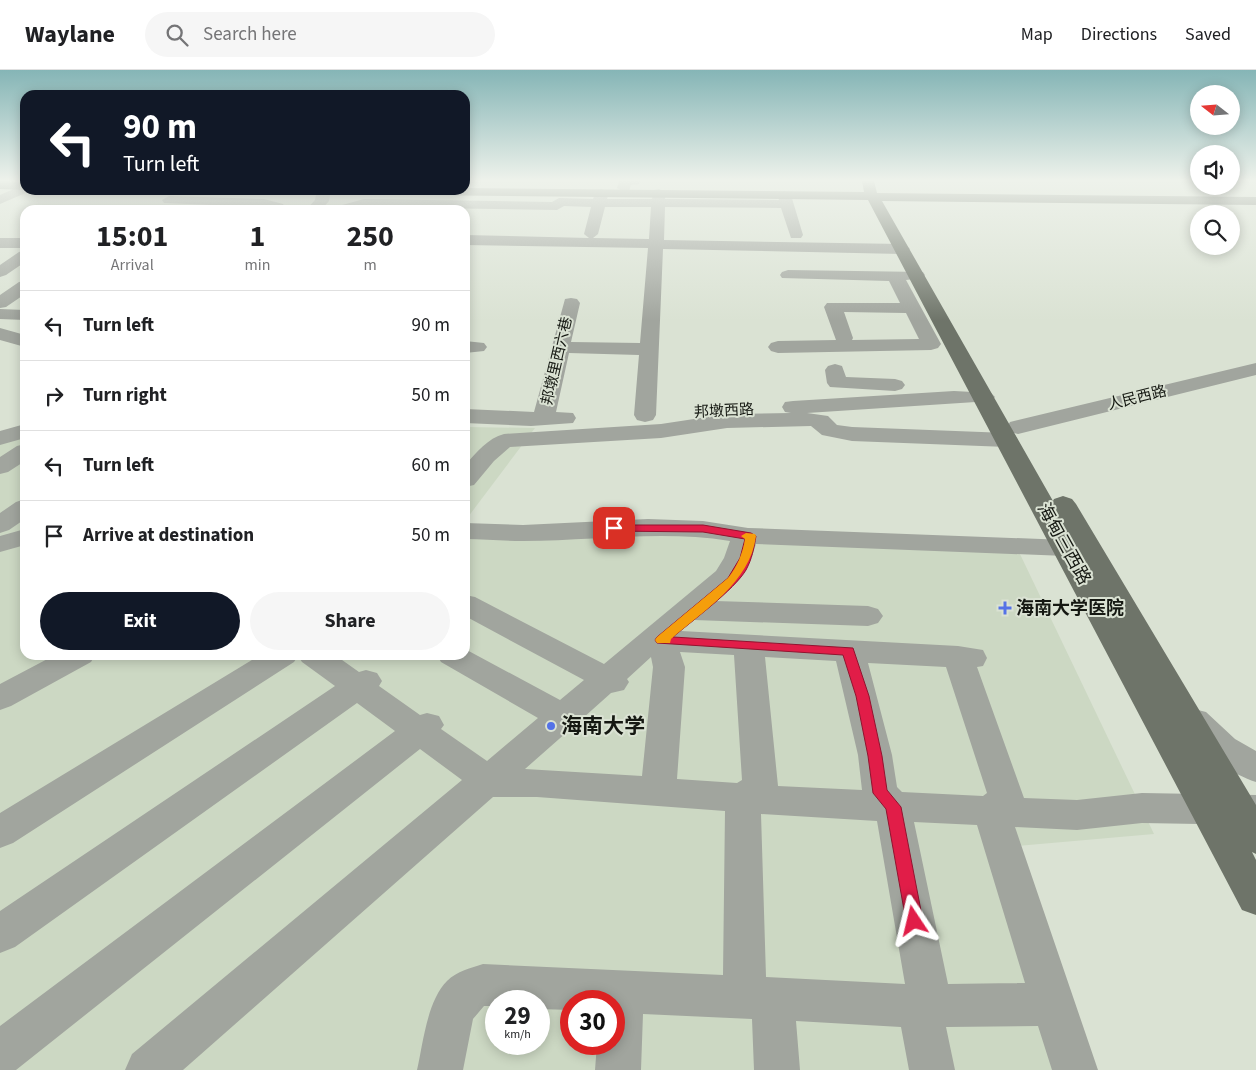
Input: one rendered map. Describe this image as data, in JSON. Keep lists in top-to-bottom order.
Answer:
{
  "streets": {
    "main road": ["海甸三西路"],
    "street": ["邦墩里西六巷", "人民西路", "邦墩西路"]
  },
  "crossings": [
    ["邦墩里西六巷", "邦墩西路"],
    ["人民西路", "海甸三西路"],
    ["邦墩西路", "海甸三西路"]
  ],
  "places": {
    "health": ["海南大学医院"],
    "other": ["海南大学"]
  },
  "north": "left",
  "page": {
    "header": "Waylane",
    "search": "Search here",
    "nav": ["Map", "Directions", "Saved"],
    "turn": ["90 m", "Turn left"],
    "eta": [
      "15:01",
      "Arrival",
      "1",
      "min",
      "250",
      "m"
    ],
    "list": [
      {
        "name": "Turn left",
        "value": "90 m"
      },
      {
        "name": "Turn right",
        "value": "50 m"
      },
      {
        "name": "Turn left",
        "value": "60 m"
      },
      {
        "name": "Arrive at destination",
        "value": "50 m"
      }
    ],
    "buttons": ["Exit", "Share"],
    "speed": "29 km/h",
    "limit": "30"
  }
}
